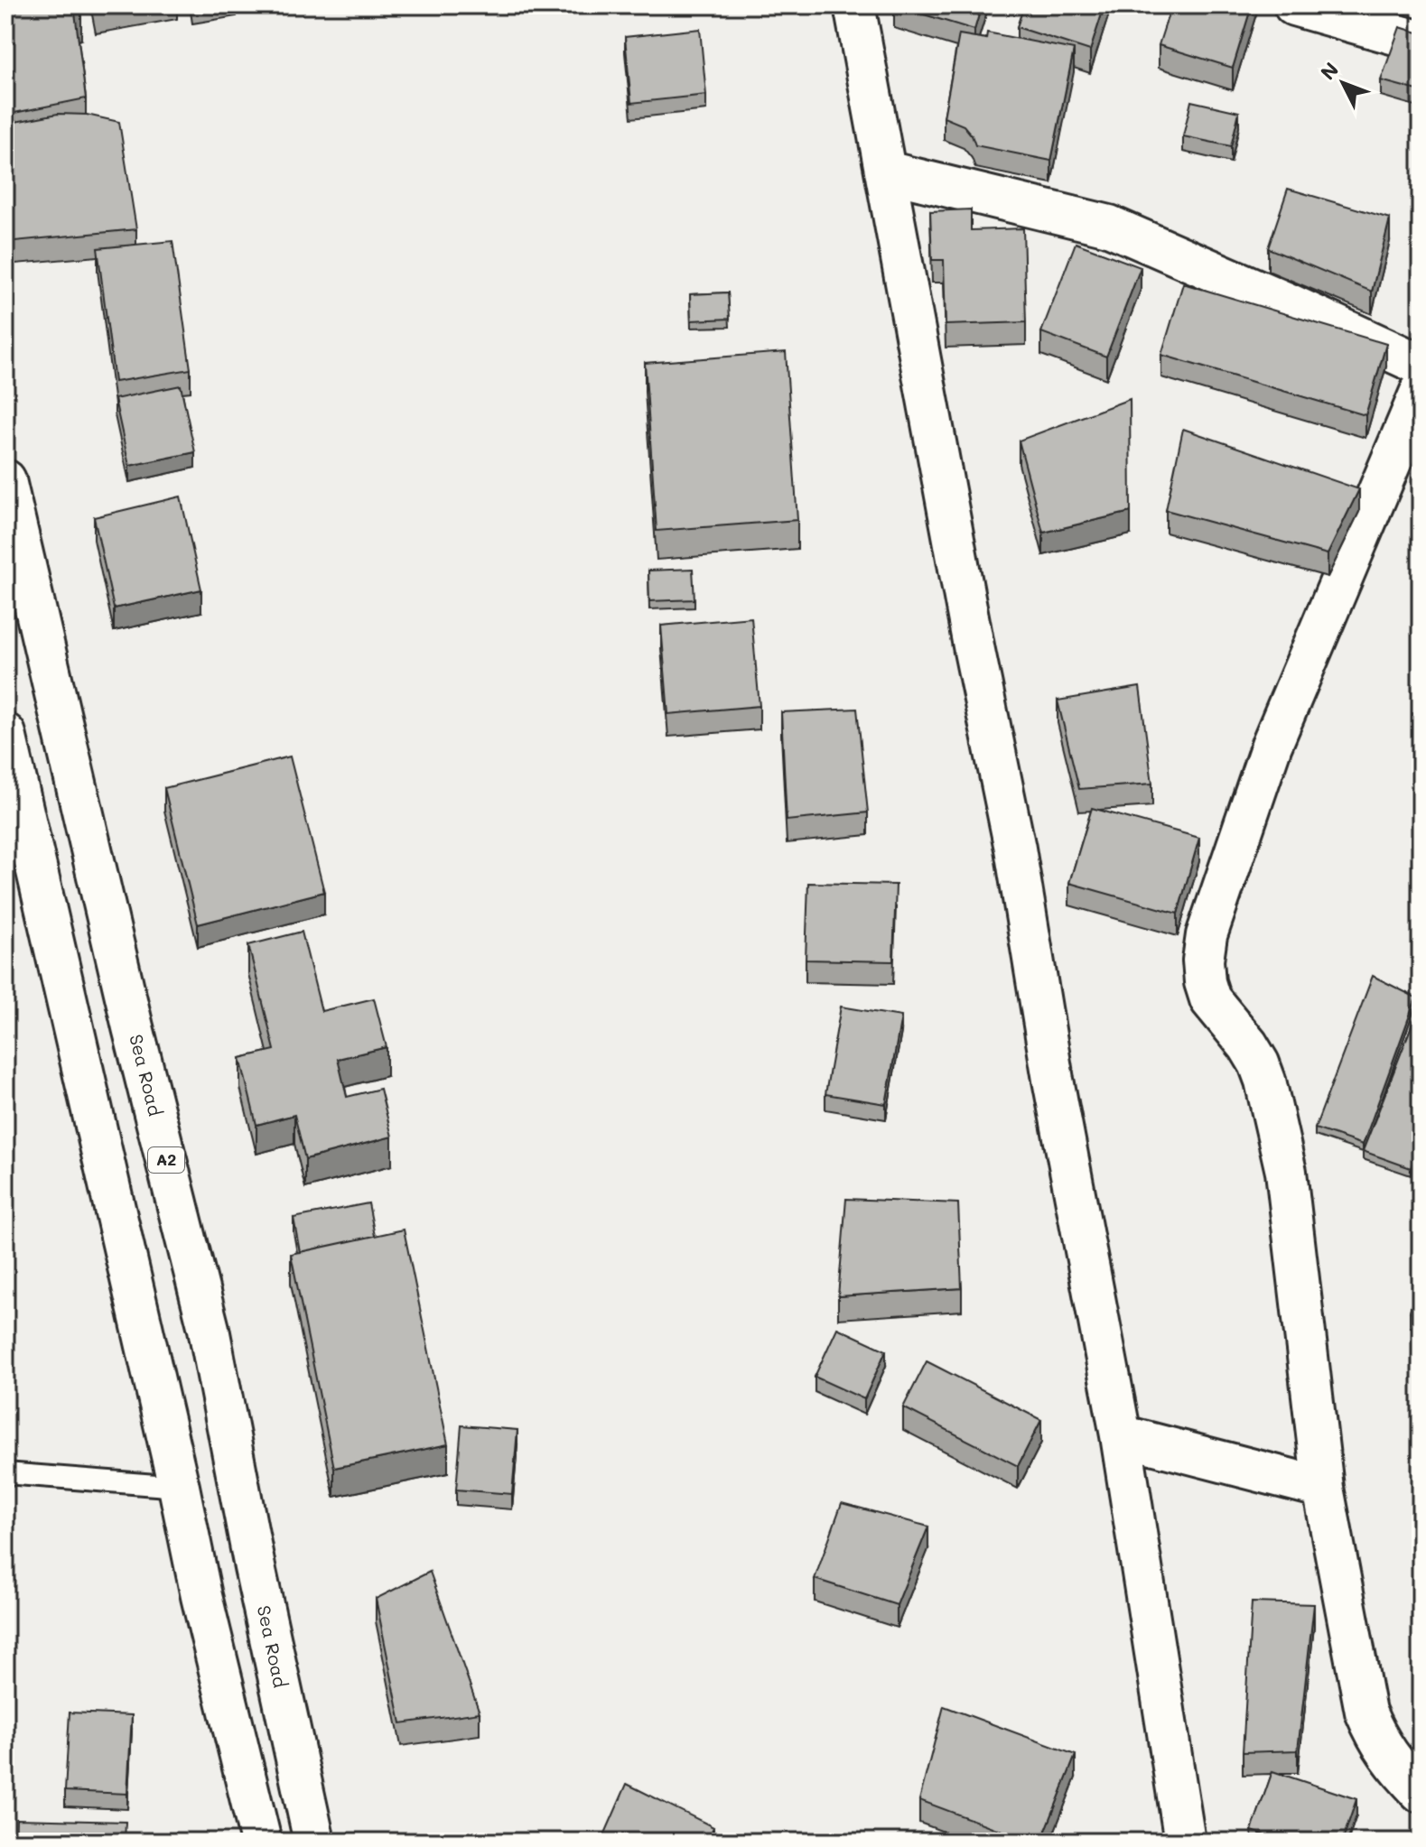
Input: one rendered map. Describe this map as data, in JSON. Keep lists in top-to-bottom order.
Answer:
{
  "streets": {
    "main road": ["Sea Road", "A2"]
  },
  "north": "top left"
}
